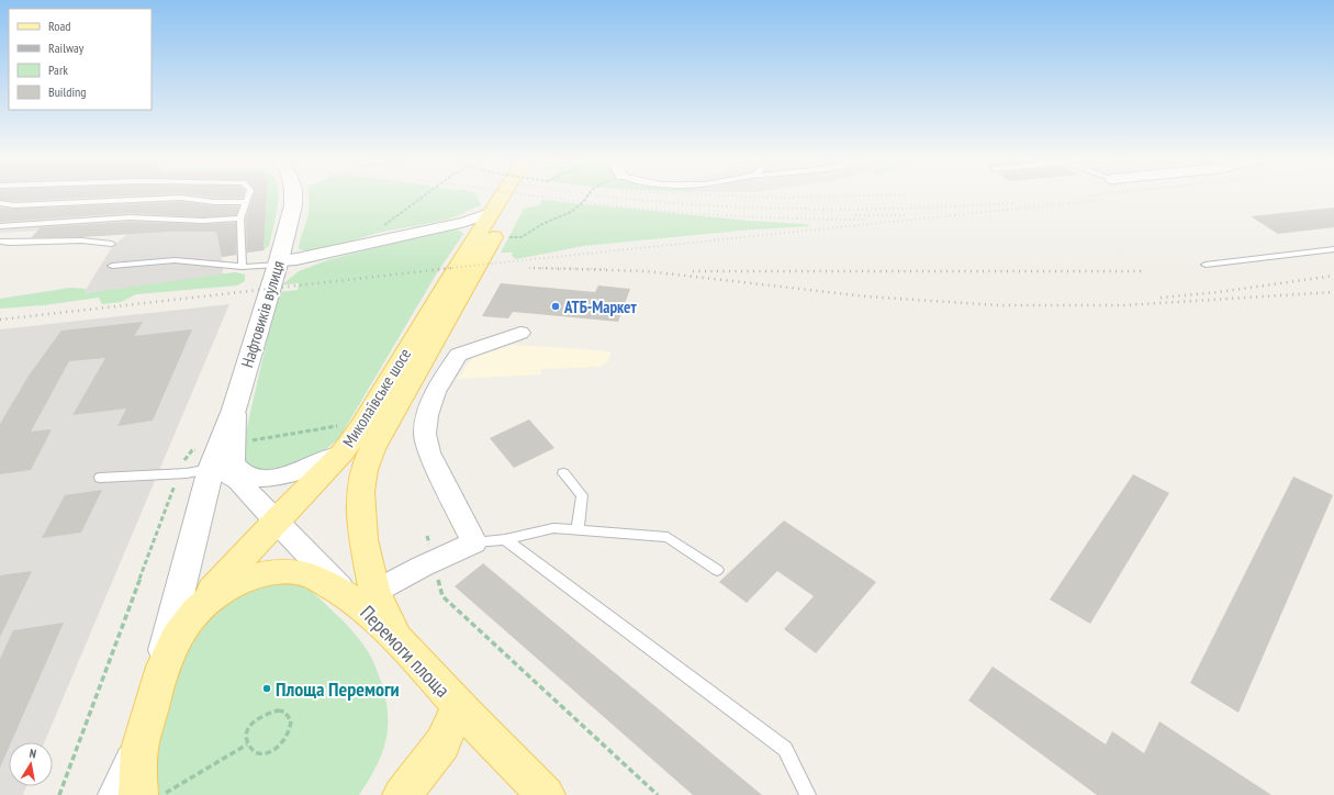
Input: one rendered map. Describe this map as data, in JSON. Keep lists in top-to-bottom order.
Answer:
{
  "streets": {
    "main road": ["Миколаївське шосе", "Перемоги площа"],
    "street": ["Нафтовиків вулиця"]
  },
  "crossings": [
    ["Нафтовиків вулиця", "Перемоги площа"],
    ["Миколаївське шосе", "Перемоги площа"]
  ],
  "places": ["АТБ-Маркет", "Площа Перемоги"],
  "legend": [
    "Road",
    "Railway",
    "Park",
    "Building"
  ],
  "north": "top"
}
